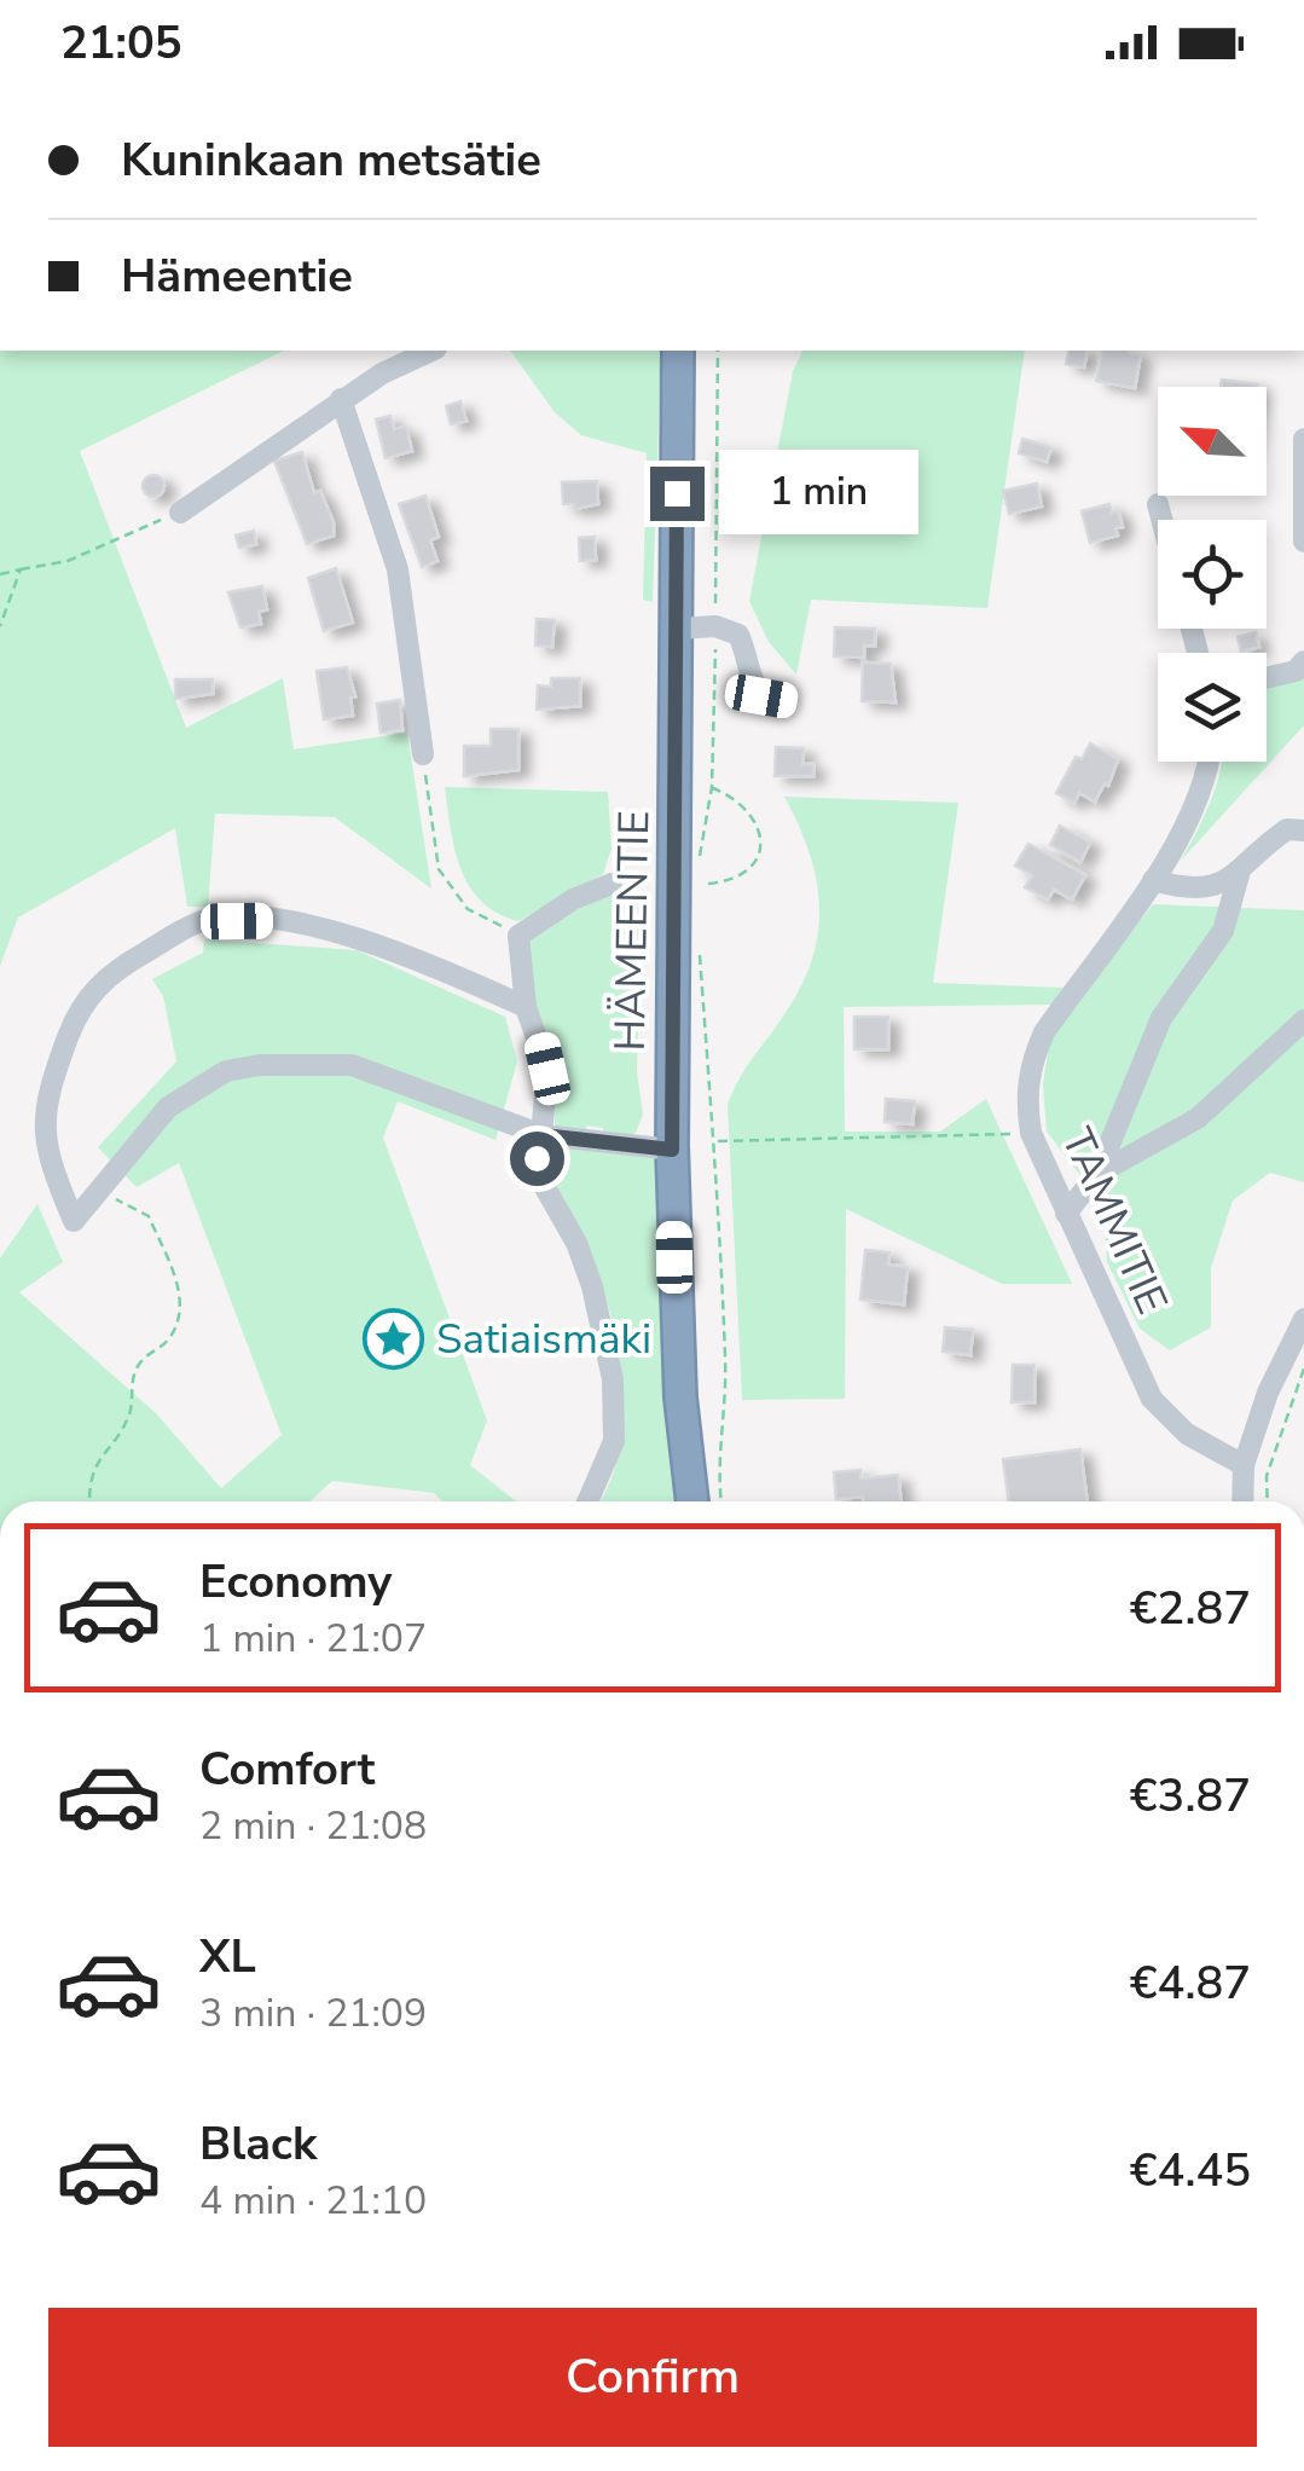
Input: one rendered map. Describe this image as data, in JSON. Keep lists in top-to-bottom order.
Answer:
{
  "streets": {
    "highway": ["HÄMEENTIE"],
    "street": ["TAMMITIE"]
  },
  "places": {
    "place": ["Satiaismäki"]
  },
  "north": "top left",
  "page": {
    "status": "21:05",
    "banner": ["Kuninkaan metsätie", "Hämeentie"],
    "bubble": "1 min",
    "list": [
      {
        "name": "Economy",
        "note": "1 min · 21:07",
        "value": "€2.87"
      },
      {
        "name": "Comfort",
        "note": "2 min · 21:08",
        "value": "€3.87"
      },
      {
        "name": "XL",
        "note": "3 min · 21:09",
        "value": "€4.87"
      },
      {
        "name": "Black",
        "note": "4 min · 21:10",
        "value": "€4.45"
      }
    ],
    "buttons": "Confirm"
  }
}
